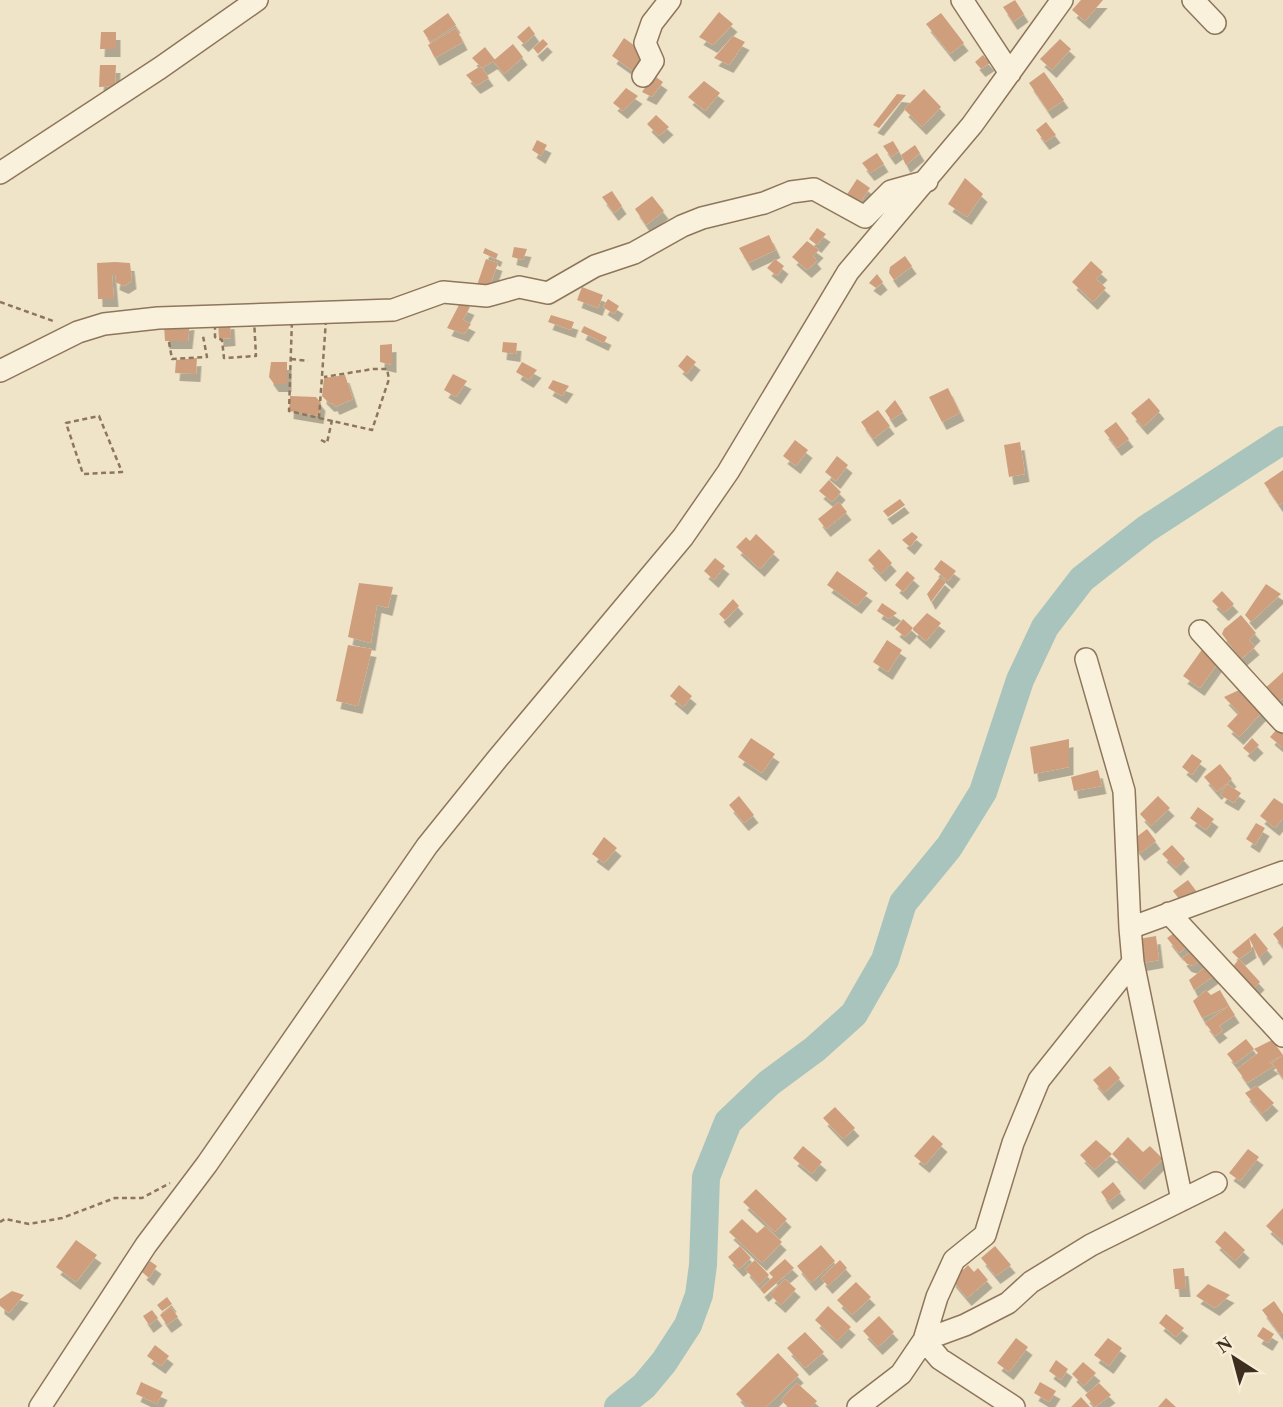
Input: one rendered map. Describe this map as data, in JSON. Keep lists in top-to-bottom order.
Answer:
{
  "north": "top left"
}
